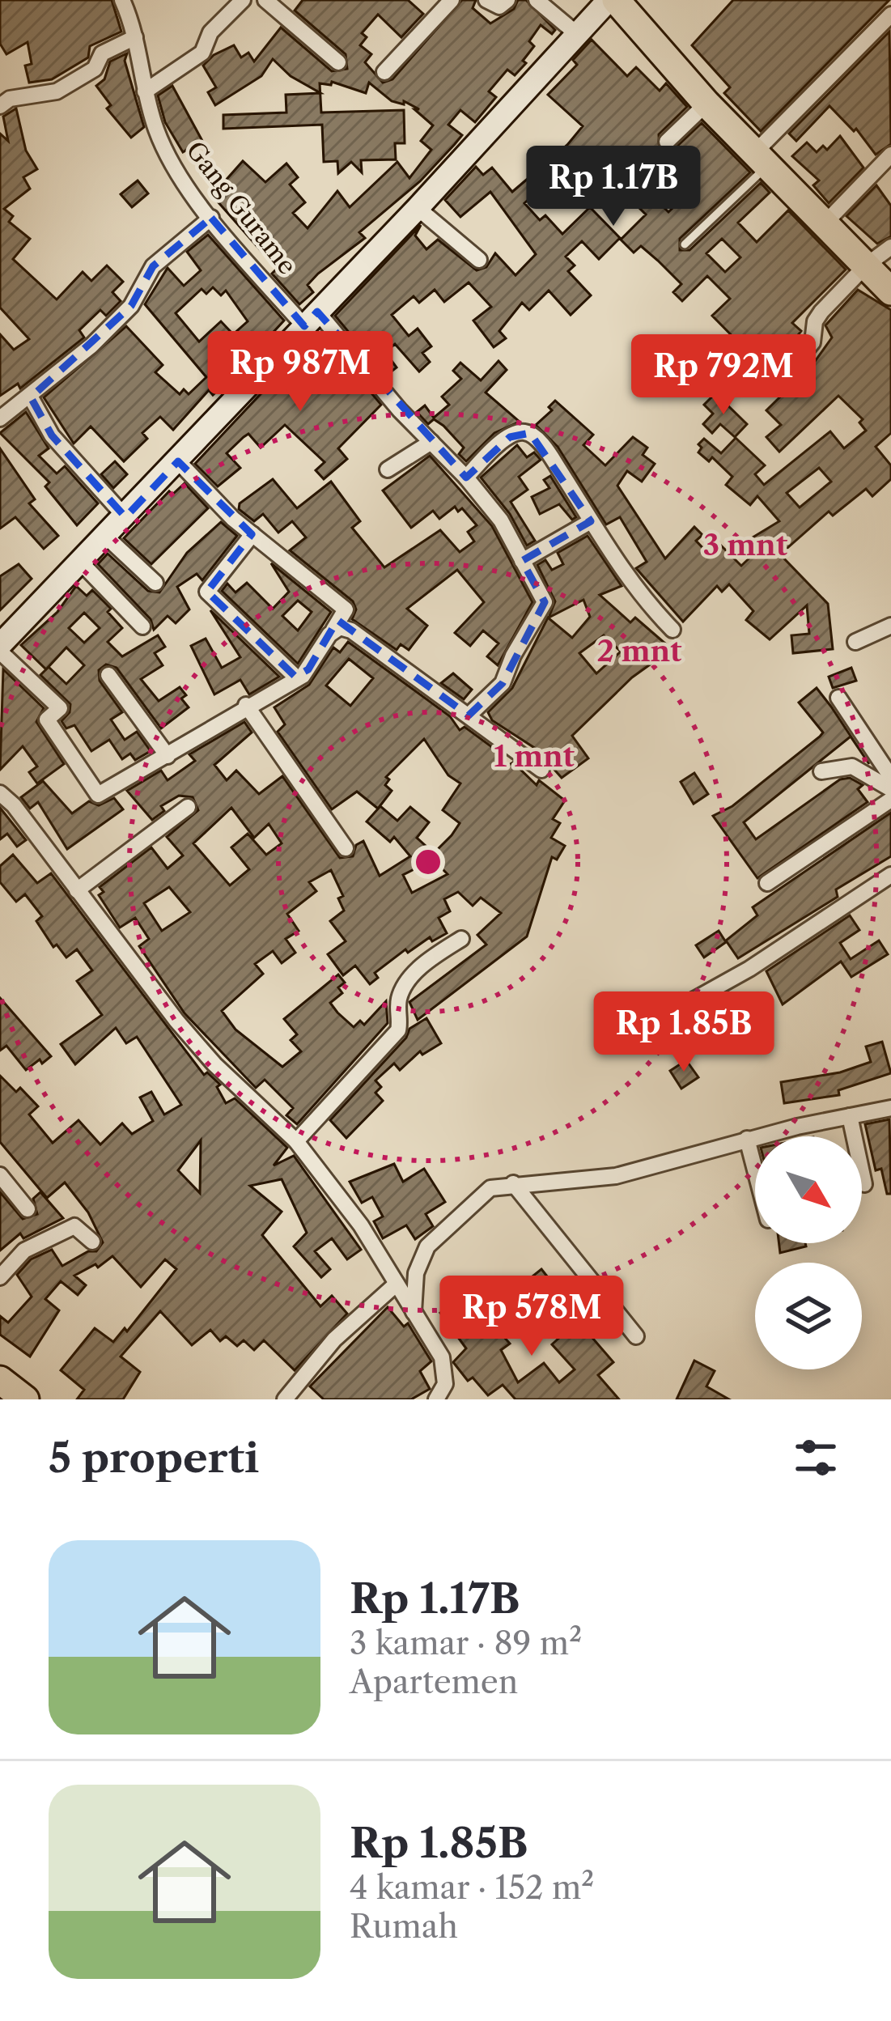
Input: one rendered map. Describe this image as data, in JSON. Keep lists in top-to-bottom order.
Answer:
{
  "streets": {
    "street": ["Gang Gurame"]
  },
  "north": "bottom right",
  "page": {
    "price": [
      "Rp 1.17B",
      "Rp 987M",
      "Rp 792M",
      "Rp 1.85B",
      "Rp 578M"
    ],
    "heading": "5 properti",
    "list": [
      {
        "name": "Rp 1.17B",
        "note": "3 kamar · 89 m² · Apartemen"
      },
      {
        "name": "Rp 1.85B",
        "note": "4 kamar · 152 m² · Rumah"
      }
    ]
  },
  "rings": ["3 mnt", "2 mnt", "1 mnt"]
}
